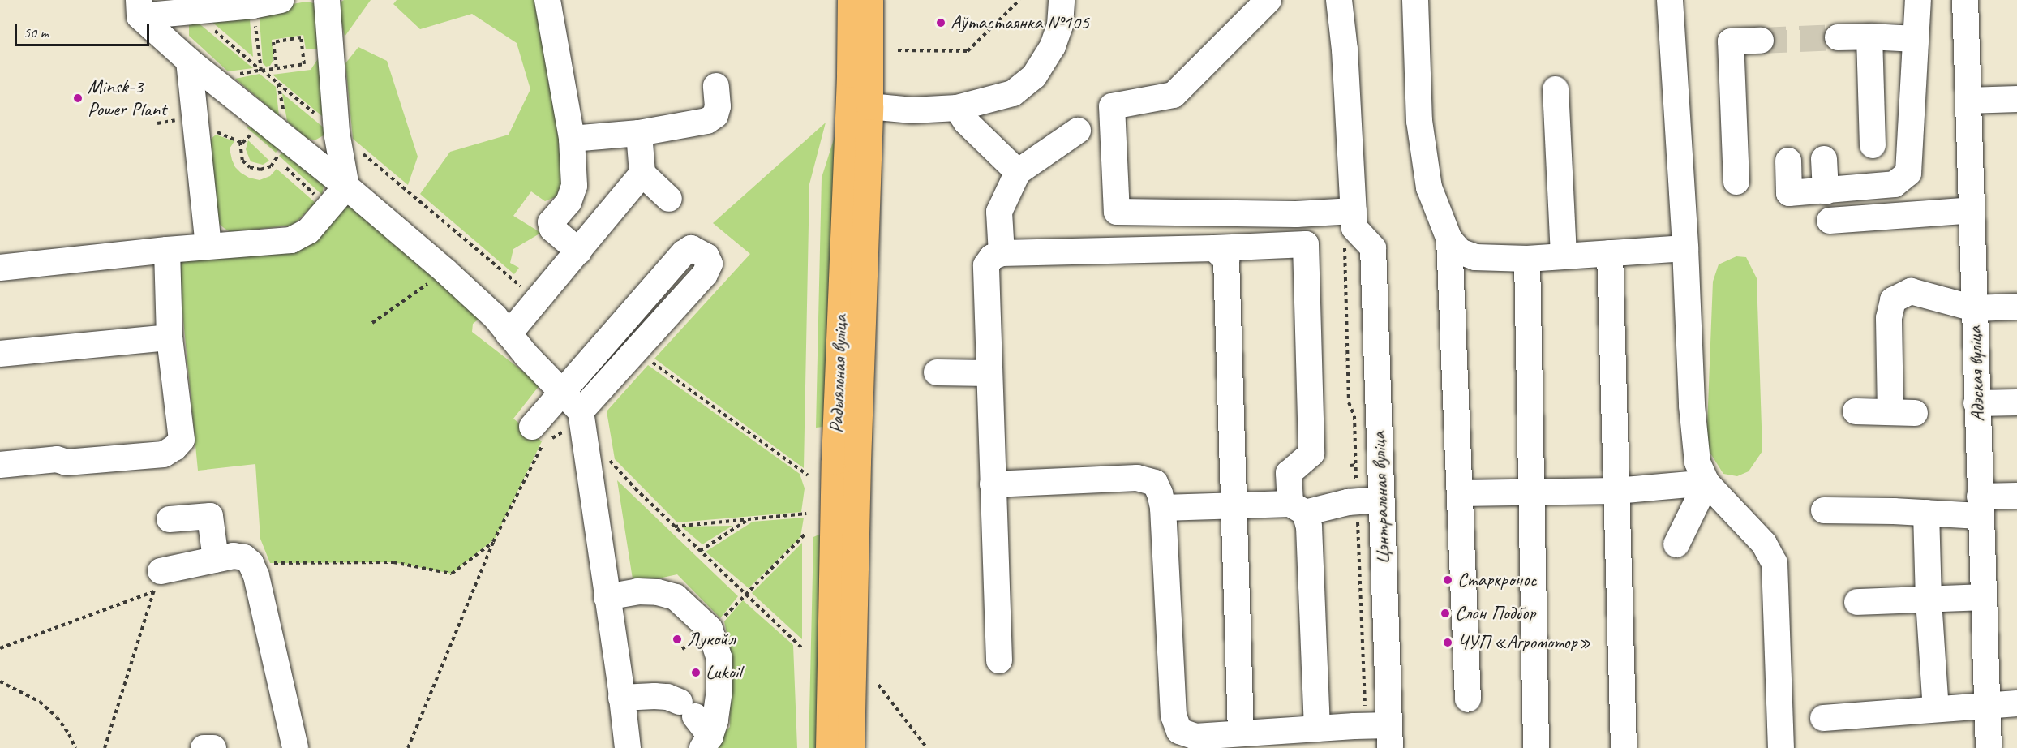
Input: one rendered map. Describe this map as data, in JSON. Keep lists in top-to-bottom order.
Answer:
{
  "streets": {
    "main road": ["Радыяльная вуліца"],
    "street": ["Адэская вуліца", "Цэнтральная вуліца"]
  },
  "places": [
    "Аўтастаянка №105",
    "Minsk-3 Power Plant",
    "Старкронос",
    "Слон Подбор",
    "Лукойл",
    "ЧУП «Агромотор»",
    "Lukoil"
  ],
  "scale_bar": "50 m"
}
